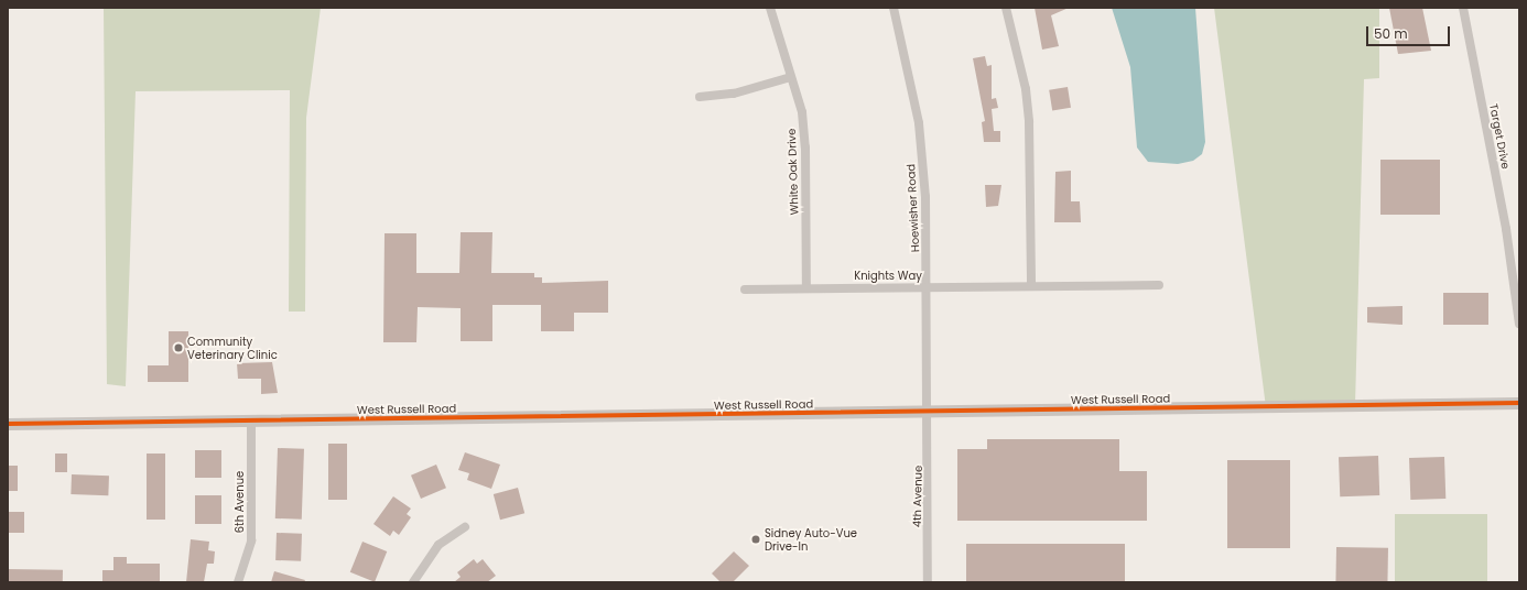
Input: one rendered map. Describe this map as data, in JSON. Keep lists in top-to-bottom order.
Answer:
{
  "streets": {
    "street": [
      "Target Drive",
      "White Oak Drive",
      "Hoewisher Road",
      "Knights Way",
      "West Russell Road",
      "4th Avenue",
      "6th Avenue"
    ]
  },
  "crossings": [
    ["White Oak Drive", "Knights Way"],
    ["Hoewisher Road", "Knights Way"],
    ["Hoewisher Road", "West Russell Road"],
    ["Hoewisher Road", "4th Avenue"],
    ["West Russell Road", "4th Avenue"],
    ["West Russell Road", "6th Avenue"]
  ],
  "places": ["Community Veterinary Clinic", "Sidney Auto-Vue Drive-In"],
  "scale_bar": "50 m"
}
